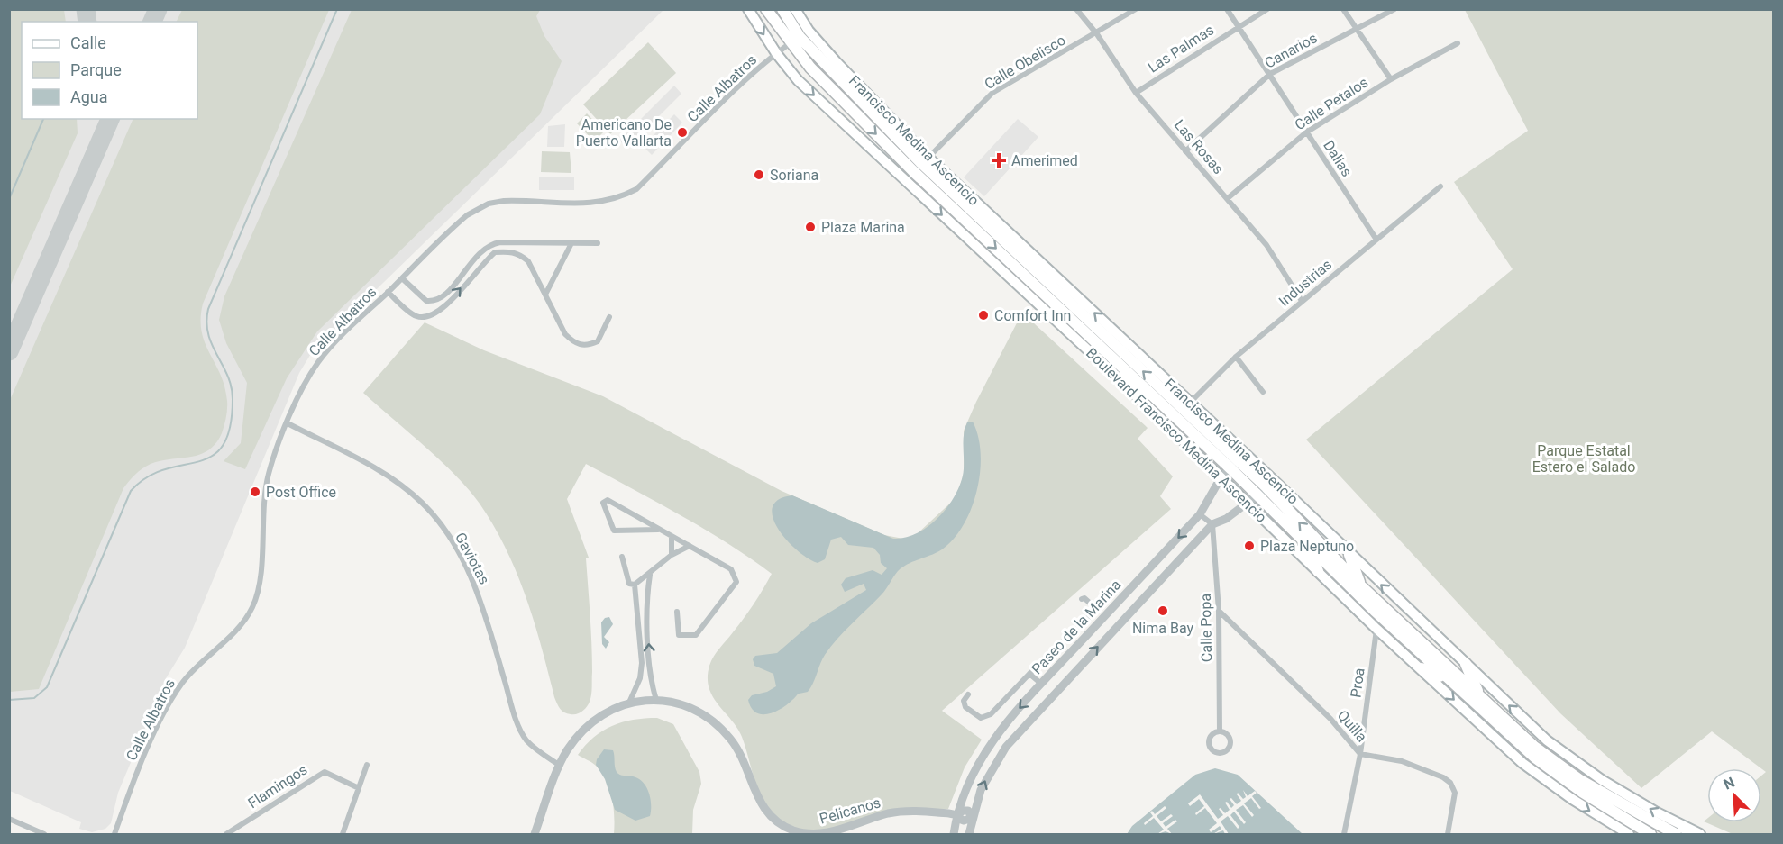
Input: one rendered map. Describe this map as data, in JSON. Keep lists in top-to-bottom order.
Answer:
{
  "streets": {
    "highway": ["Francisco Medina Ascencio"],
    "main road": ["Boulevard Francisco Medina Ascencio"],
    "street": [
      "Las Palmas",
      "Canarios",
      "Calle Obelisco",
      "Calle Albatros",
      "Calle Petalos",
      "Las Rosas",
      "Dalias",
      "Industrias",
      "Gaviotas",
      "Paseo de la Marina",
      "Calle Popa",
      "Proa",
      "Quilla",
      "Flamingos",
      "Pelicanos"
    ]
  },
  "crossings": [
    ["Las Palmas", "Las Rosas"],
    ["Las Palmas", "Dalias"],
    ["Canarios", "Las Rosas"],
    ["Canarios", "Dalias"],
    ["Calle Obelisco", "Francisco Medina Ascencio"],
    ["Calle Obelisco", "Las Rosas"],
    ["Calle Albatros", "Francisco Medina Ascencio"],
    ["Calle Albatros", "Boulevard Francisco Medina Ascencio"],
    ["Calle Albatros", "Gaviotas"],
    ["Calle Petalos", "Las Rosas"],
    ["Calle Petalos", "Dalias"],
    ["Francisco Medina Ascencio", "Industrias"],
    ["Francisco Medina Ascencio", "Boulevard Francisco Medina Ascencio"],
    ["Francisco Medina Ascencio", "Paseo de la Marina"],
    ["Las Rosas", "Industrias"],
    ["Dalias", "Industrias"],
    ["Boulevard Francisco Medina Ascencio", "Paseo de la Marina"],
    ["Boulevard Francisco Medina Ascencio", "Proa"],
    ["Gaviotas", "Pelicanos"],
    ["Paseo de la Marina", "Calle Popa"],
    ["Paseo de la Marina", "Pelicanos"],
    ["Calle Popa", "Quilla"],
    ["Proa", "Quilla"]
  ],
  "one_way": ["Boulevard Francisco Medina Ascencio"],
  "parks": ["Parque Estatal Estero el Salado"],
  "places": {
    "other": [
      "Americano De Puerto Vallarta",
      "Soriana",
      "Plaza Marina",
      "Comfort Inn",
      "Post Office",
      "Plaza Neptuno",
      "Nima Bay"
    ],
    "health": ["Amerimed"]
  },
  "legend": ["Calle", "Parque", "Agua"],
  "north": "top left"
}
